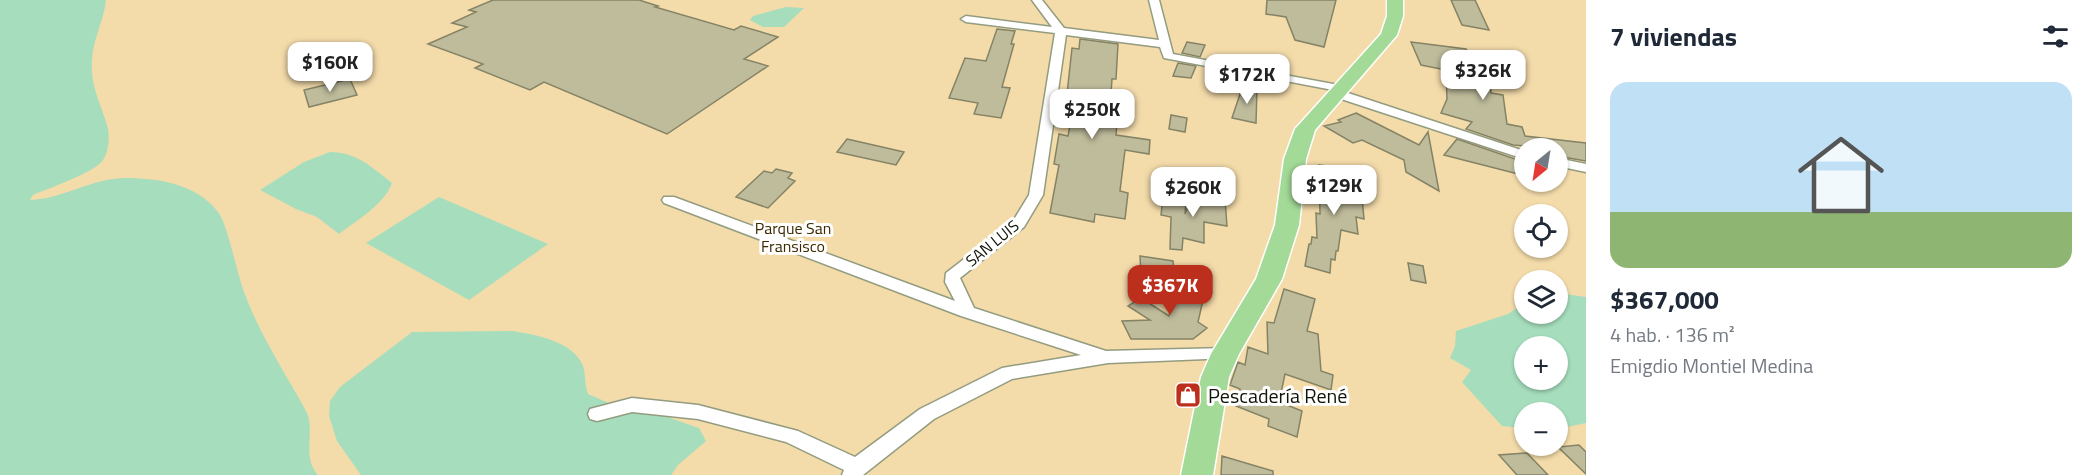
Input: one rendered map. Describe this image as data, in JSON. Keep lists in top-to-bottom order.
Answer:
{
  "streets": {
    "street": ["SAN LUIS"]
  },
  "parks": ["Parque San Fransisco"],
  "places": {
    "shop": ["Pescadería René"]
  },
  "north": "bottom left",
  "page": {
    "heading": "7 viviendas",
    "price": [
      "$160K",
      "$326K",
      "$172K",
      "$250K",
      "$129K",
      "$260K",
      "$367K"
    ],
    "list": [
      {
        "name": "$367,000",
        "note": "4 hab. · 136 m² · Emigdio Montiel Medina"
      }
    ],
    "map_buttons": ["+", "−"]
  }
}
